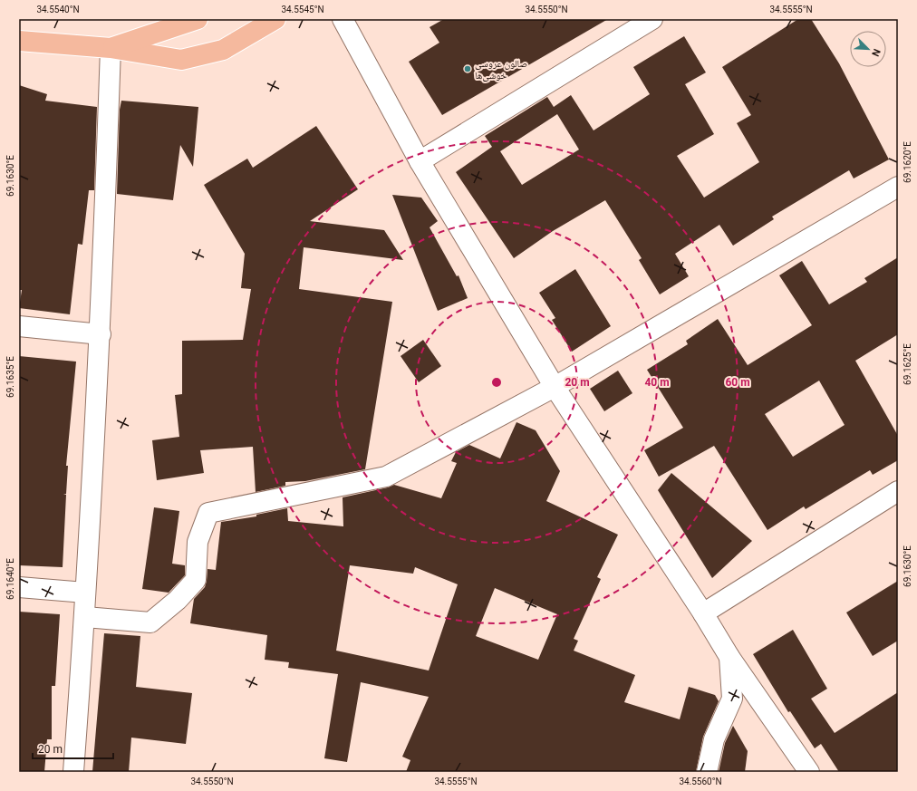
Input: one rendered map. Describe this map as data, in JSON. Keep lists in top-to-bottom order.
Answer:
{
  "places": ["صالون عروسی خوشی‌ها"],
  "scale_bar": "20 m",
  "north": "bottom right",
  "coordinates": [
    "34.5540°N",
    "34.5545°N",
    "34.5550°N",
    "34.5555°N",
    "69.1620°E",
    "69.1630°E",
    "69.1625°E",
    "69.1635°E",
    "69.1640°E",
    "34.5560°N"
  ],
  "rings": ["20 m", "40 m", "60 m"]
}
